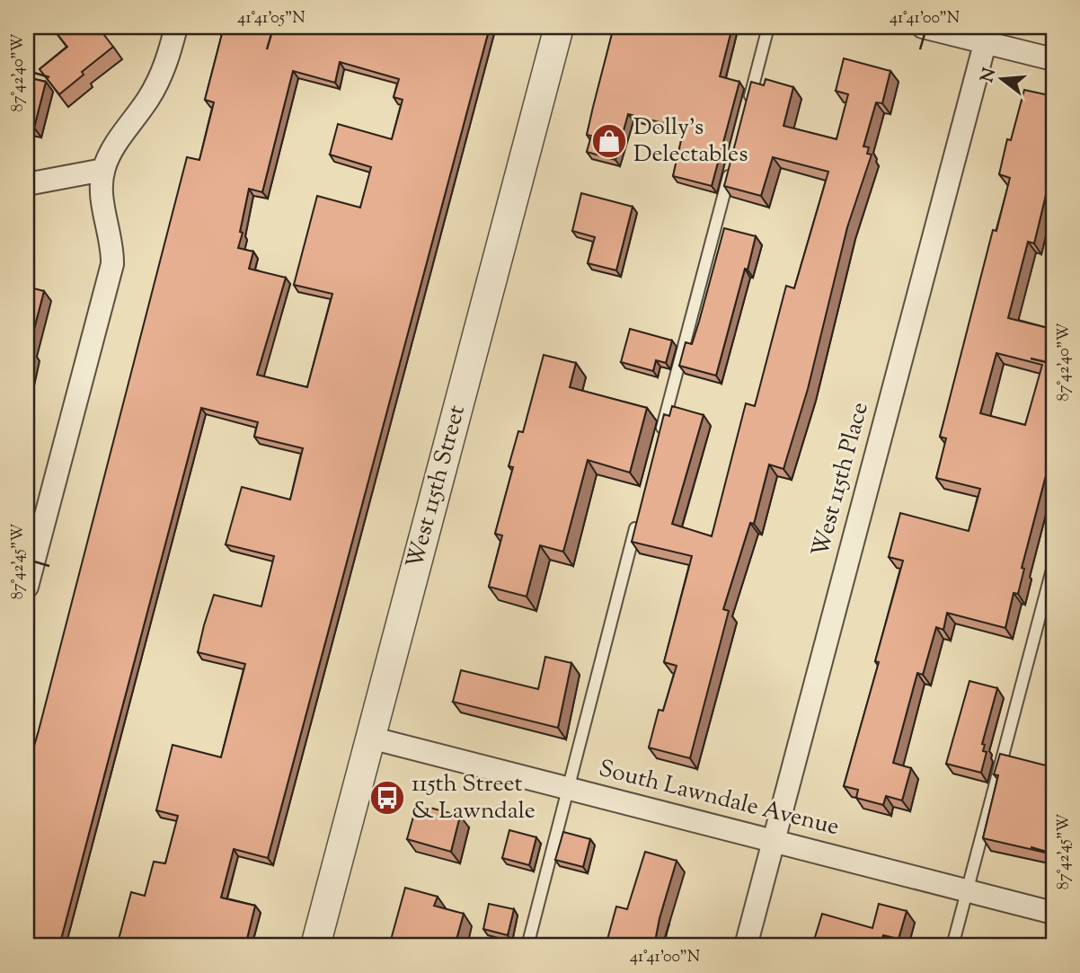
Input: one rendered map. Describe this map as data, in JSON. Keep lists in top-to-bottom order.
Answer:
{
  "streets": {
    "street": ["West 115th Place", "West 115th Street", "South Lawndale Avenue"]
  },
  "crossings": [
    ["West 115th Place", "South Lawndale Avenue"],
    ["West 115th Street", "South Lawndale Avenue"]
  ],
  "places": {
    "shop": ["Dolly’s Delectables"],
    "bus stop": ["115th Street & Lawndale"]
  },
  "north": "left",
  "coordinates": [
    "41°41'05\"N",
    "41°41'00\"N",
    "87°42'40\"W",
    "87°42'45\"W"
  ]
}
